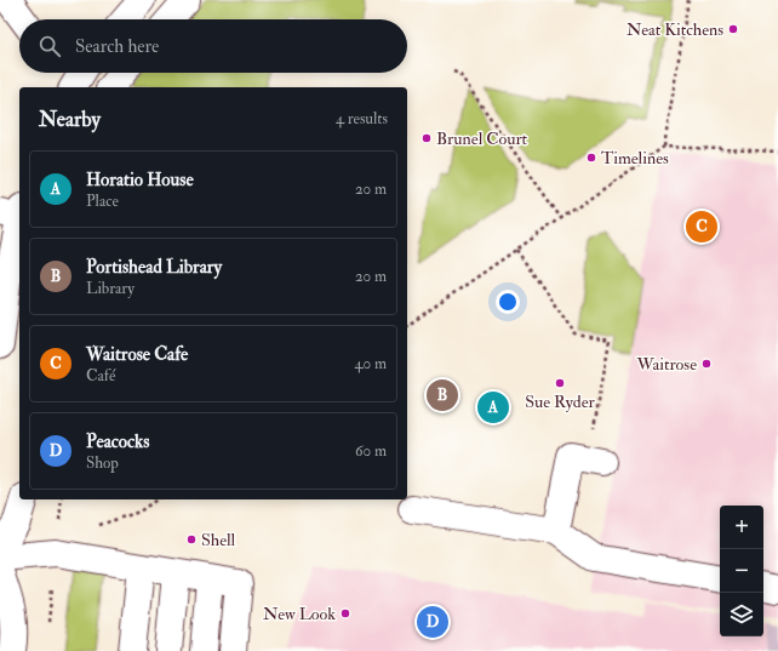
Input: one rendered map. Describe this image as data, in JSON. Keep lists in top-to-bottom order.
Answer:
{
  "places": [
    "Neat Kitchens",
    "Brunel Court",
    "Timelines",
    "Waitrose",
    "Sue Ryder",
    "Shell",
    "New Look"
  ],
  "page": {
    "search": "Search here",
    "heading": ["Nearby", "4 results"],
    "list": [
      {
        "mark": "A",
        "name": "Horatio House",
        "note": "Place",
        "value": "20 m"
      },
      {
        "mark": "B",
        "name": "Portishead Library",
        "note": "Library",
        "value": "20 m"
      },
      {
        "mark": "C",
        "name": "Waitrose Cafe",
        "note": "Café",
        "value": "40 m"
      },
      {
        "mark": "D",
        "name": "Peacocks",
        "note": "Shop",
        "value": "60 m"
      }
    ],
    "pins": [
      "C",
      "B",
      "A",
      "D"
    ],
    "map_buttons": ["+", "−"]
  }
}
